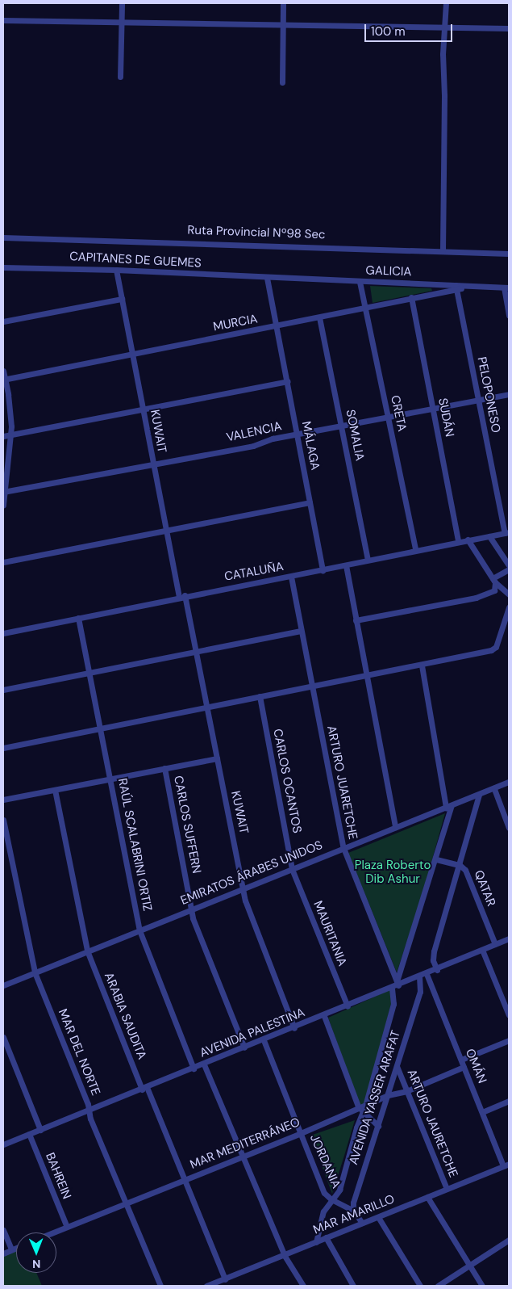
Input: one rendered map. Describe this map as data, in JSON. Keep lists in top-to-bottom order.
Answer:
{
  "streets": {
    "street": [
      "Ruta Provincial Nº98 Sec",
      "CAPITANES DE GUEMES",
      "GALICIA",
      "MURCIA",
      "PELOPONESO",
      "CRETA",
      "SUDÁN",
      "KUWAIT",
      "VALENCIA",
      "SOMALIA",
      "MÁLAGA",
      "CATALUÑA",
      "CARLOS OCANTOS",
      "ARTURO JUARETCHE",
      "CARLOS SUFFERN",
      "RAÚL SCALABRINI ORTIZ",
      "EMIRATOS ÁRABES UNIDOS",
      "QATAR",
      "MAURITANIA",
      "ARABIA SAUDITA",
      "AVENIDA PALESTINA",
      "MAR DEL NORTE",
      "OMÁN",
      "AVENIDA YASSER ARAFAT",
      "ARTURO JAURETCHE",
      "MAR MEDITERRÁNEO",
      "JORDANIA",
      "BAHREIN",
      "MAR AMARILLO"
    ]
  },
  "crossings": [
    ["CAPITANES DE GUEMES", "GALICIA"],
    ["CAPITANES DE GUEMES", "KUWAIT"],
    ["CAPITANES DE GUEMES", "MÁLAGA"],
    ["GALICIA", "MURCIA"],
    ["GALICIA", "PELOPONESO"],
    ["GALICIA", "CRETA"],
    ["GALICIA", "MÁLAGA"],
    ["MURCIA", "PELOPONESO"],
    ["MURCIA", "CRETA"],
    ["MURCIA", "SUDÁN"],
    ["MURCIA", "KUWAIT"],
    ["MURCIA", "SOMALIA"],
    ["MURCIA", "MÁLAGA"],
    ["PELOPONESO", "VALENCIA"],
    ["PELOPONESO", "CATALUÑA"],
    ["CRETA", "VALENCIA"],
    ["CRETA", "CATALUÑA"],
    ["SUDÁN", "VALENCIA"],
    ["SUDÁN", "CATALUÑA"],
    ["KUWAIT", "VALENCIA"],
    ["KUWAIT", "CATALUÑA"],
    ["KUWAIT", "EMIRATOS ÁRABES UNIDOS"],
    ["KUWAIT", "AVENIDA PALESTINA"],
    ["VALENCIA", "SOMALIA"],
    ["VALENCIA", "MÁLAGA"],
    ["SOMALIA", "CATALUÑA"],
    ["MÁLAGA", "CATALUÑA"],
    ["CATALUÑA", "ARTURO JUARETCHE"],
    ["CATALUÑA", "RAÚL SCALABRINI ORTIZ"],
    ["CARLOS OCANTOS", "EMIRATOS ÁRABES UNIDOS"],
    ["CARLOS OCANTOS", "MAURITANIA"],
    ["ARTURO JUARETCHE", "EMIRATOS ÁRABES UNIDOS"],
    ["ARTURO JUARETCHE", "AVENIDA PALESTINA"],
    ["CARLOS SUFFERN", "EMIRATOS ÁRABES UNIDOS"],
    ["RAÚL SCALABRINI ORTIZ", "EMIRATOS ÁRABES UNIDOS"],
    ["RAÚL SCALABRINI ORTIZ", "AVENIDA PALESTINA"],
    ["EMIRATOS ÁRABES UNIDOS", "MAURITANIA"],
    ["EMIRATOS ÁRABES UNIDOS", "ARABIA SAUDITA"],
    ["EMIRATOS ÁRABES UNIDOS", "MAR DEL NORTE"],
    ["QATAR", "AVENIDA PALESTINA"],
    ["MAURITANIA", "AVENIDA PALESTINA"],
    ["ARABIA SAUDITA", "AVENIDA PALESTINA"],
    ["ARABIA SAUDITA", "MAR MEDITERRÁNEO"],
    ["ARABIA SAUDITA", "MAR AMARILLO"],
    ["AVENIDA PALESTINA", "MAR DEL NORTE"],
    ["AVENIDA PALESTINA", "OMÁN"],
    ["AVENIDA PALESTINA", "AVENIDA YASSER ARAFAT"],
    ["AVENIDA PALESTINA", "JORDANIA"],
    ["AVENIDA PALESTINA", "BAHREIN"],
    ["MAR DEL NORTE", "MAR MEDITERRÁNEO"],
    ["OMÁN", "MAR MEDITERRÁNEO"],
    ["OMÁN", "MAR AMARILLO"],
    ["AVENIDA YASSER ARAFAT", "ARTURO JAURETCHE"],
    ["AVENIDA YASSER ARAFAT", "MAR MEDITERRÁNEO"],
    ["AVENIDA YASSER ARAFAT", "JORDANIA"],
    ["AVENIDA YASSER ARAFAT", "MAR AMARILLO"],
    ["ARTURO JAURETCHE", "MAR MEDITERRÁNEO"],
    ["ARTURO JAURETCHE", "MAR AMARILLO"],
    ["MAR MEDITERRÁNEO", "JORDANIA"],
    ["MAR MEDITERRÁNEO", "BAHREIN"]
  ],
  "parks": ["Plaza Roberto Dib Ashur"],
  "scale_bar": "100 m",
  "north": "bottom"
}
